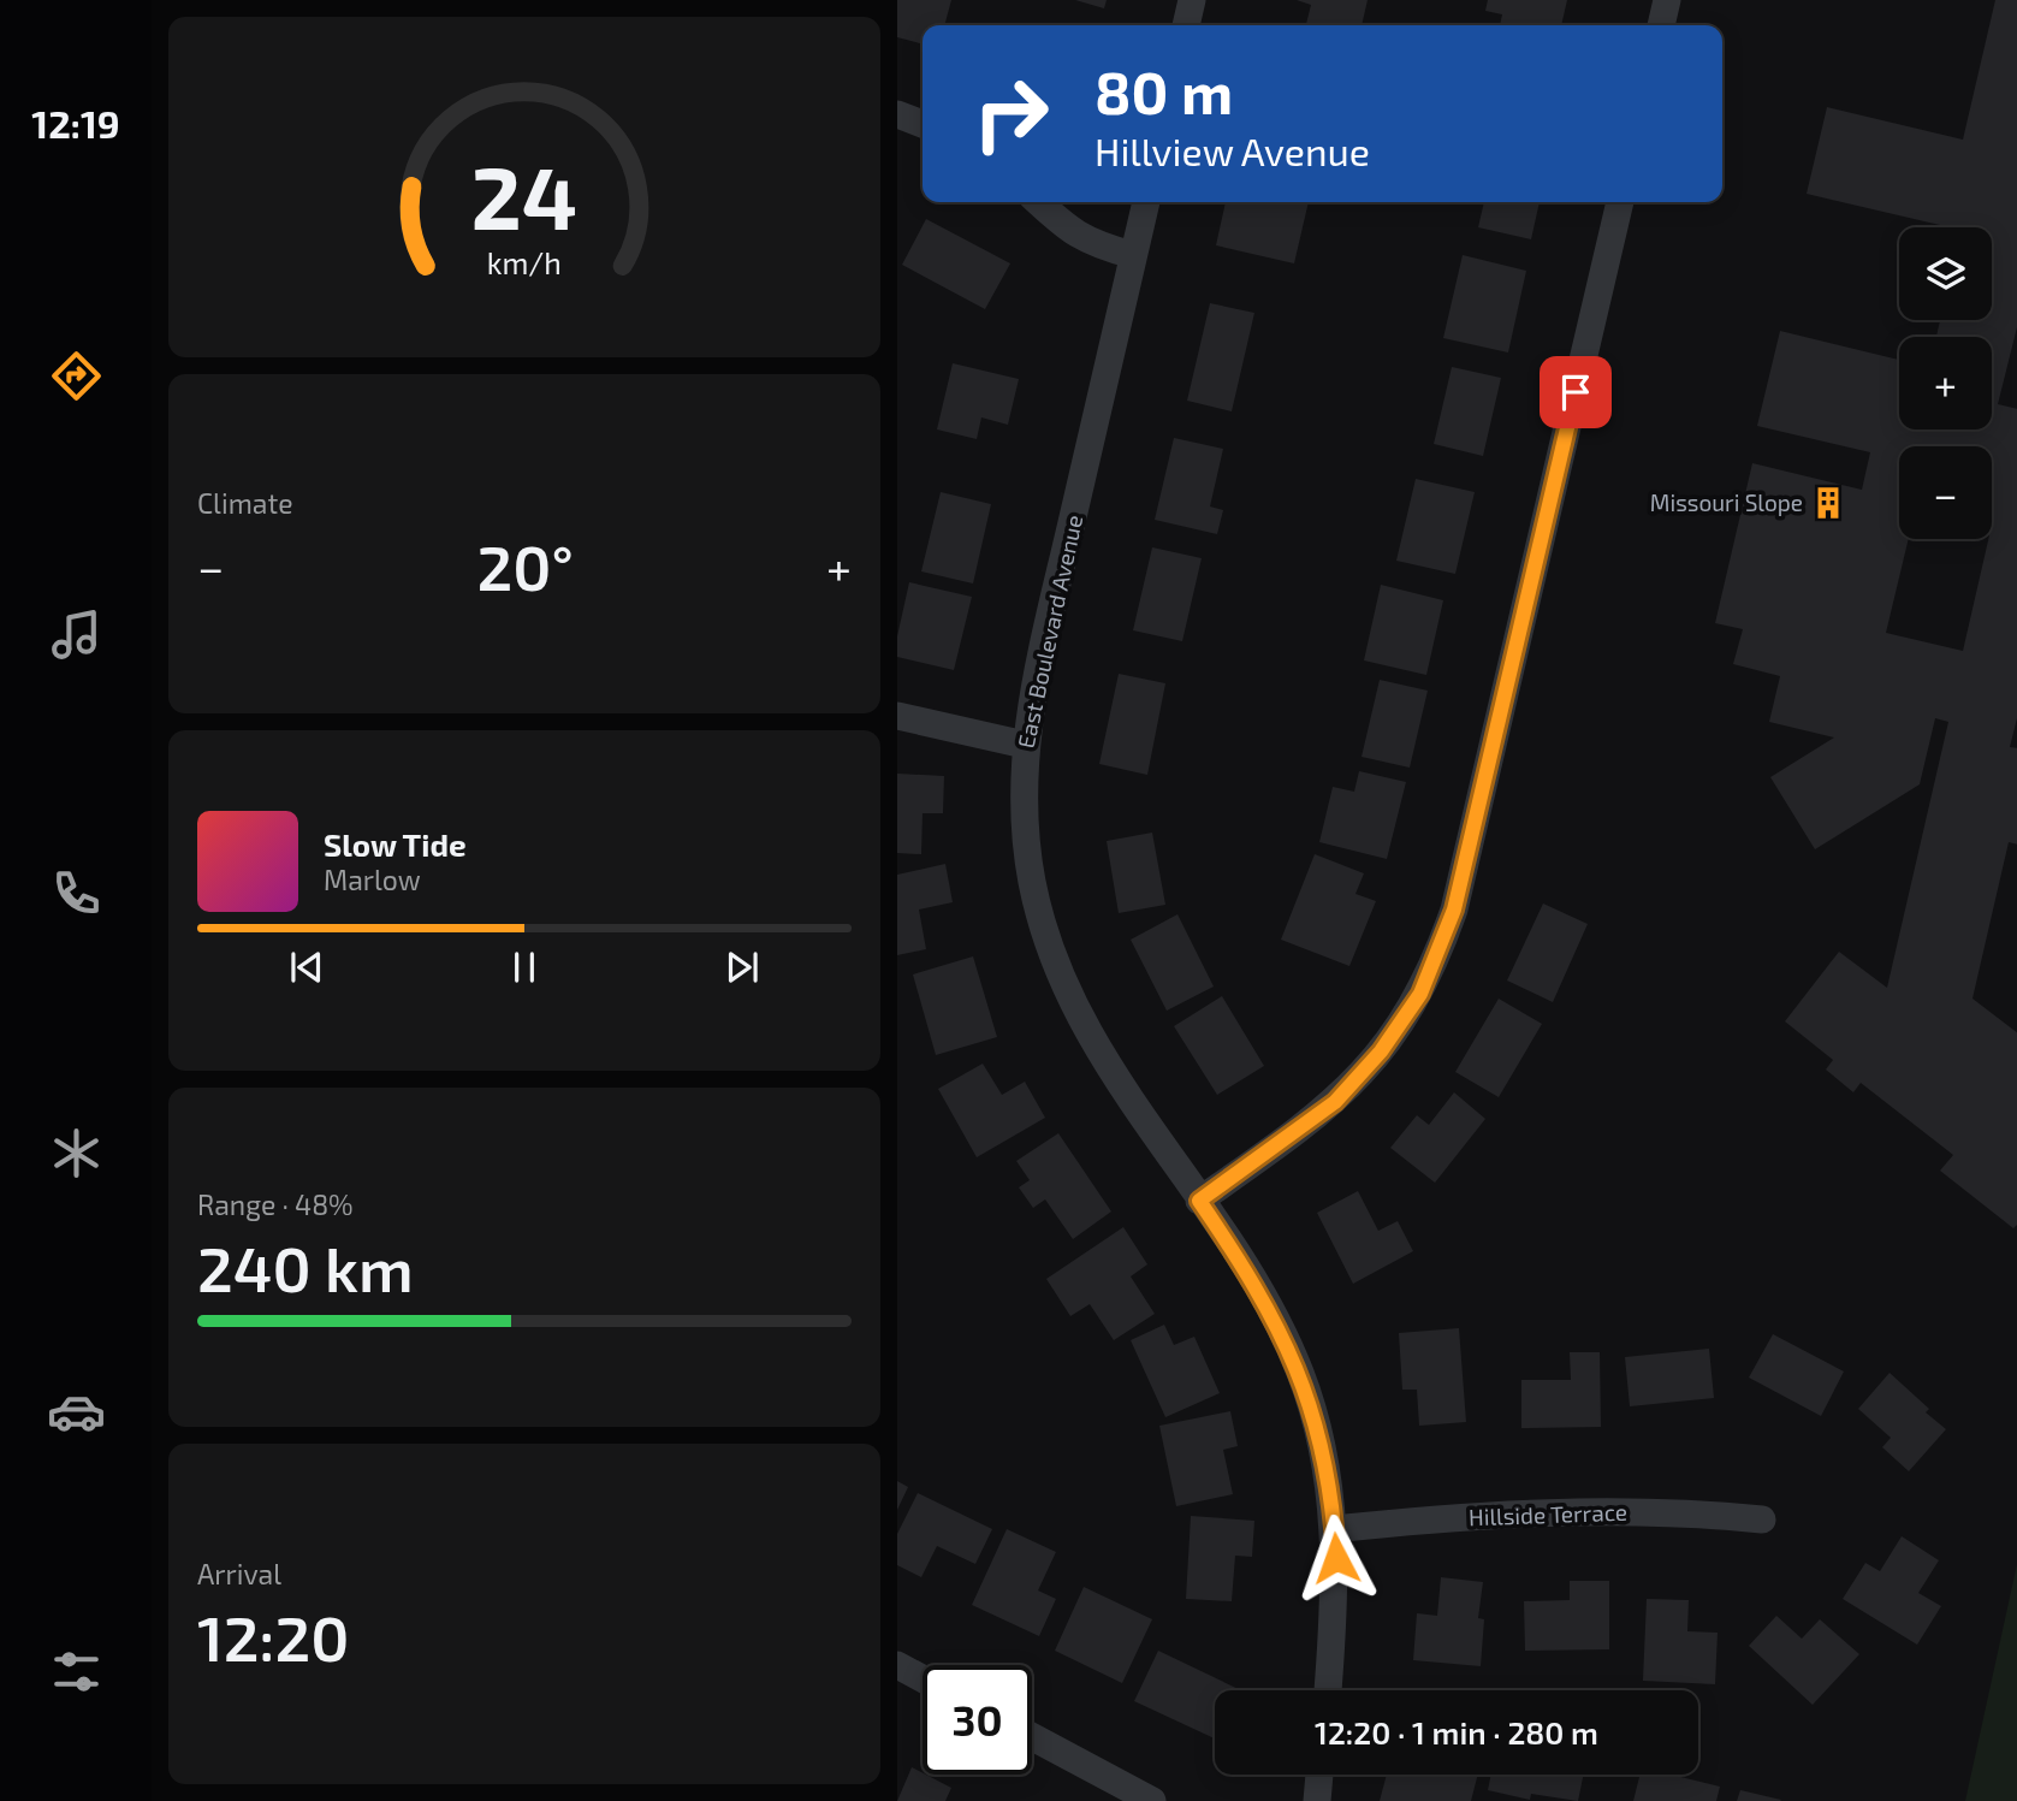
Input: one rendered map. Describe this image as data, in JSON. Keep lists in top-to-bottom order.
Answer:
{
  "streets": {
    "street": ["East Boulevard Avenue", "Hillside Terrace"]
  },
  "crossings": [
    ["East Boulevard Avenue", "Hillside Terrace"]
  ],
  "places": {
    "building": ["Missouri Slope"]
  },
  "page": {
    "tabs": "12:19",
    "turn": ["80 m", "Hillview Avenue"],
    "map_buttons": ["+", "−"],
    "tile": [
      "Climate",
      ["Range · 48%", "240 km"],
      ["Arrival", "12:20"]
    ],
    "heat": ["−", "20°", "+"],
    "song": ["Slow Tide", "Marlow"],
    "limit": "30",
    "trip": "12:20 · 1 min · 280 m",
    "gauge": ["24", "km/h"]
  }
}
